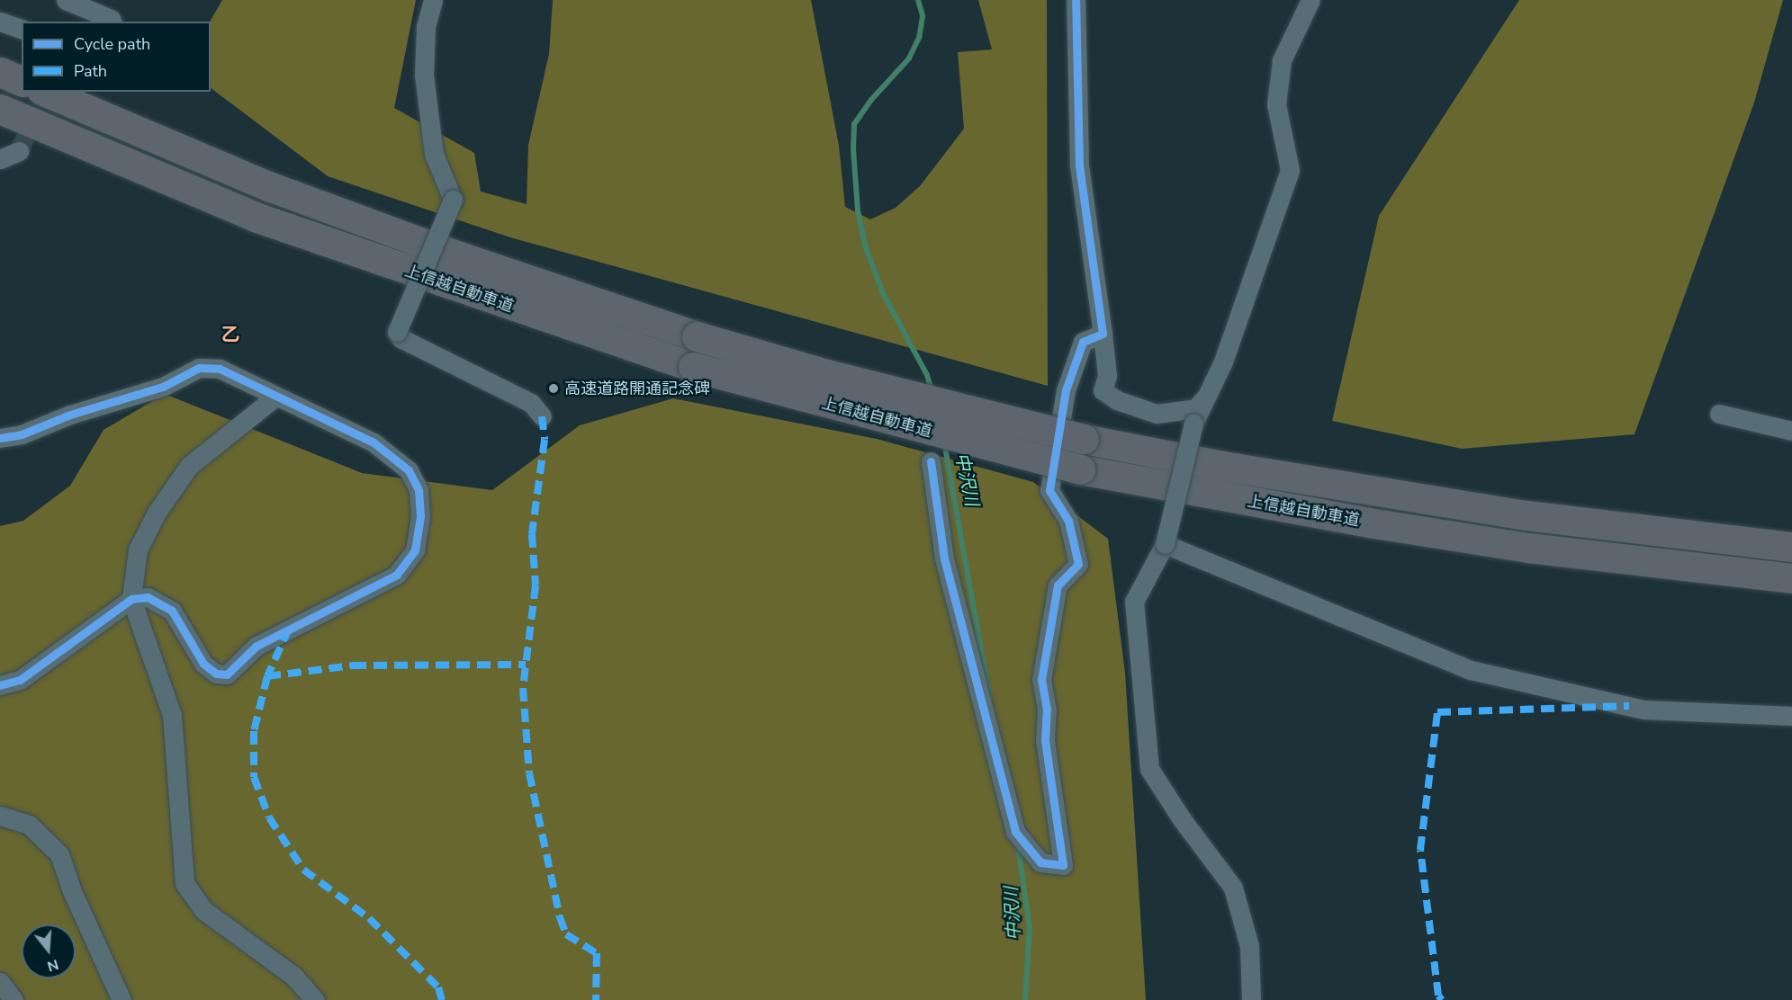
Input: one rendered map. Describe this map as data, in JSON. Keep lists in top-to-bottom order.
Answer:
{
  "streets": {
    "highway": ["上信越自動車道"]
  },
  "districts": ["乙"],
  "water": ["中沢川"],
  "places": ["高速道路開通記念碑"],
  "legend": ["Cycle path", "Path"],
  "north": "bottom"
}
